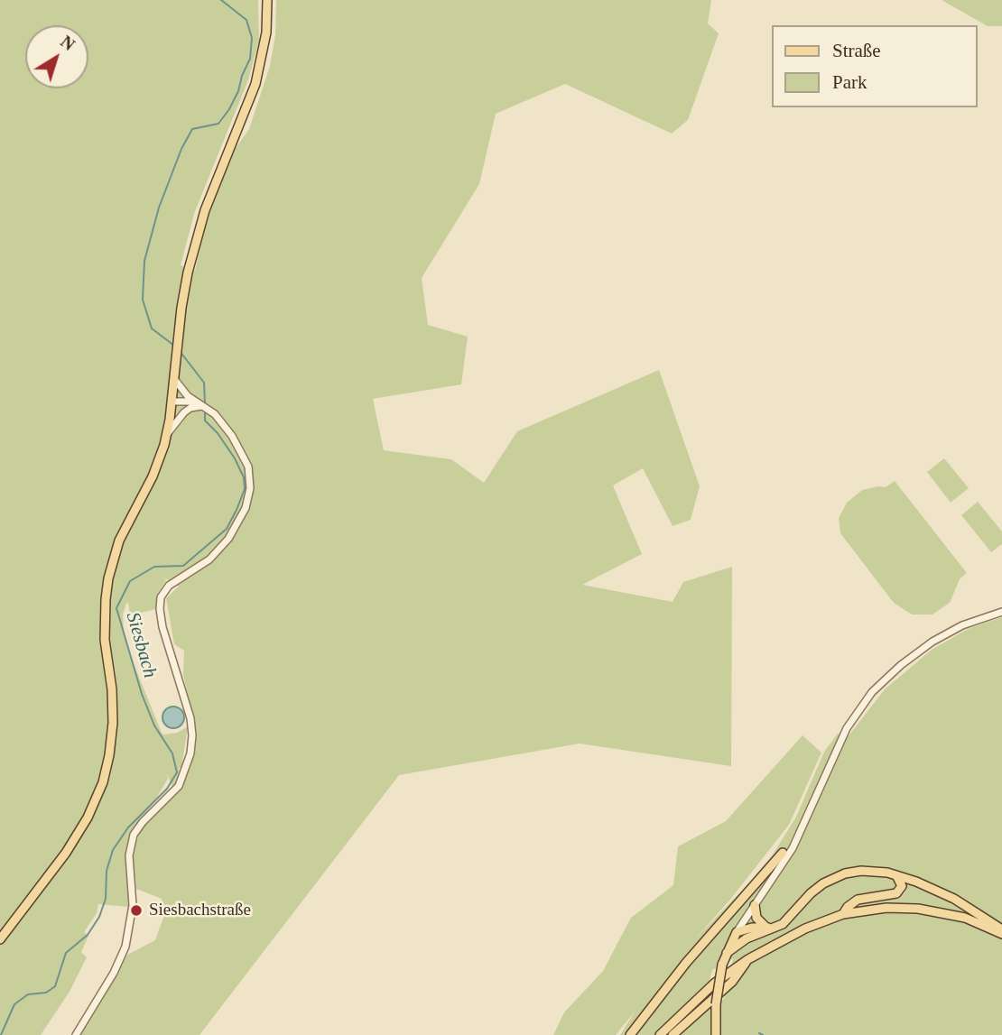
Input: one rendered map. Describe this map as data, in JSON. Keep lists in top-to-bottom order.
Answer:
{
  "water": ["Siesbach"],
  "places": ["Siesbachstraße"],
  "legend": ["Straße", "Park"],
  "north": "top right"
}
